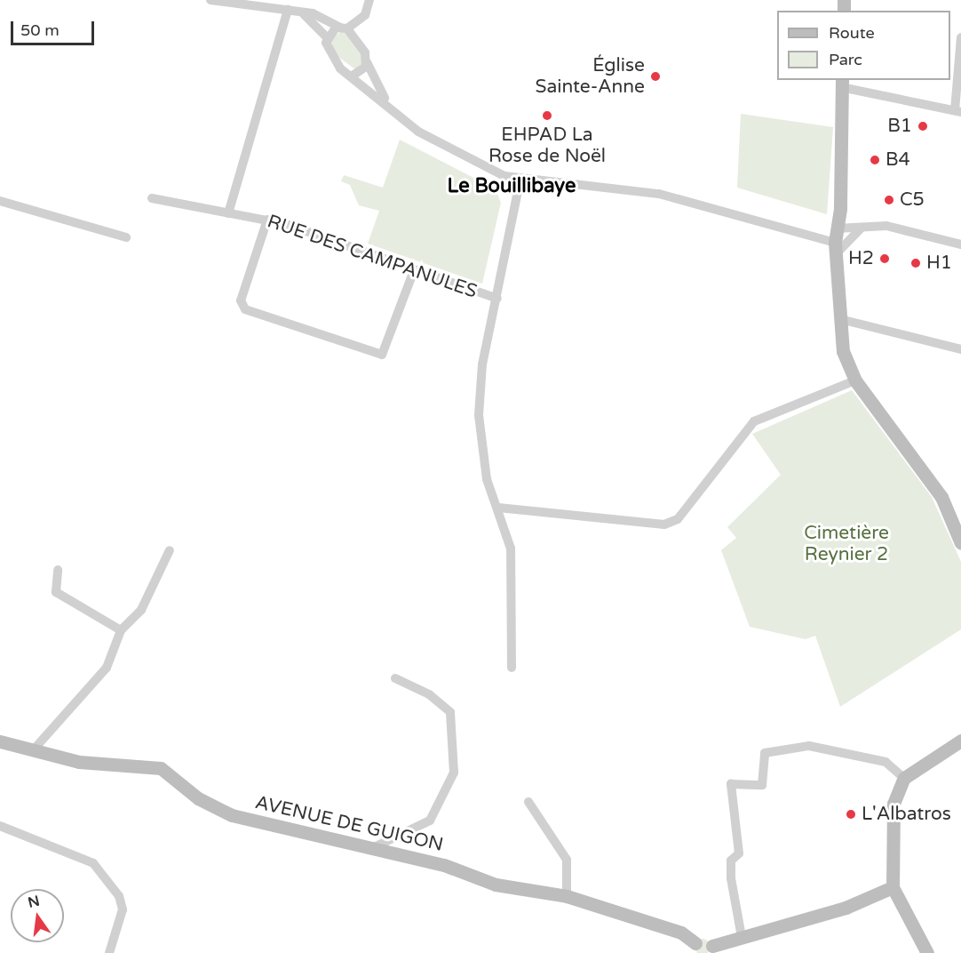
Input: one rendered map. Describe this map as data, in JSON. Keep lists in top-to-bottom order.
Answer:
{
  "streets": {
    "street": ["RUE DES CAMPANULES", "AVENUE DE GUIGON"]
  },
  "districts": ["Le Bouillibaye"],
  "parks": ["Cimetière Reynier 2"],
  "places": [
    "Église Sainte-Anne",
    "EHPAD La Rose de Noël",
    "B1",
    "B4",
    "C5",
    "H2",
    "H1",
    "L'Albatros"
  ],
  "legend": ["Route", "Parc"],
  "scale_bar": "50 m",
  "north": "top"
}
